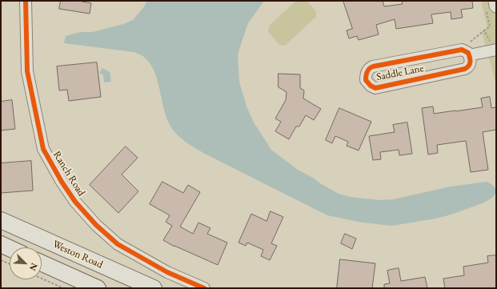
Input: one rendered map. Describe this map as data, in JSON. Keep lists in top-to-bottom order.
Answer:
{
  "streets": {
    "main road": ["Weston Road"],
    "street": ["Saddle Lane", "Ranch Road"]
  },
  "north": "bottom right"
}
